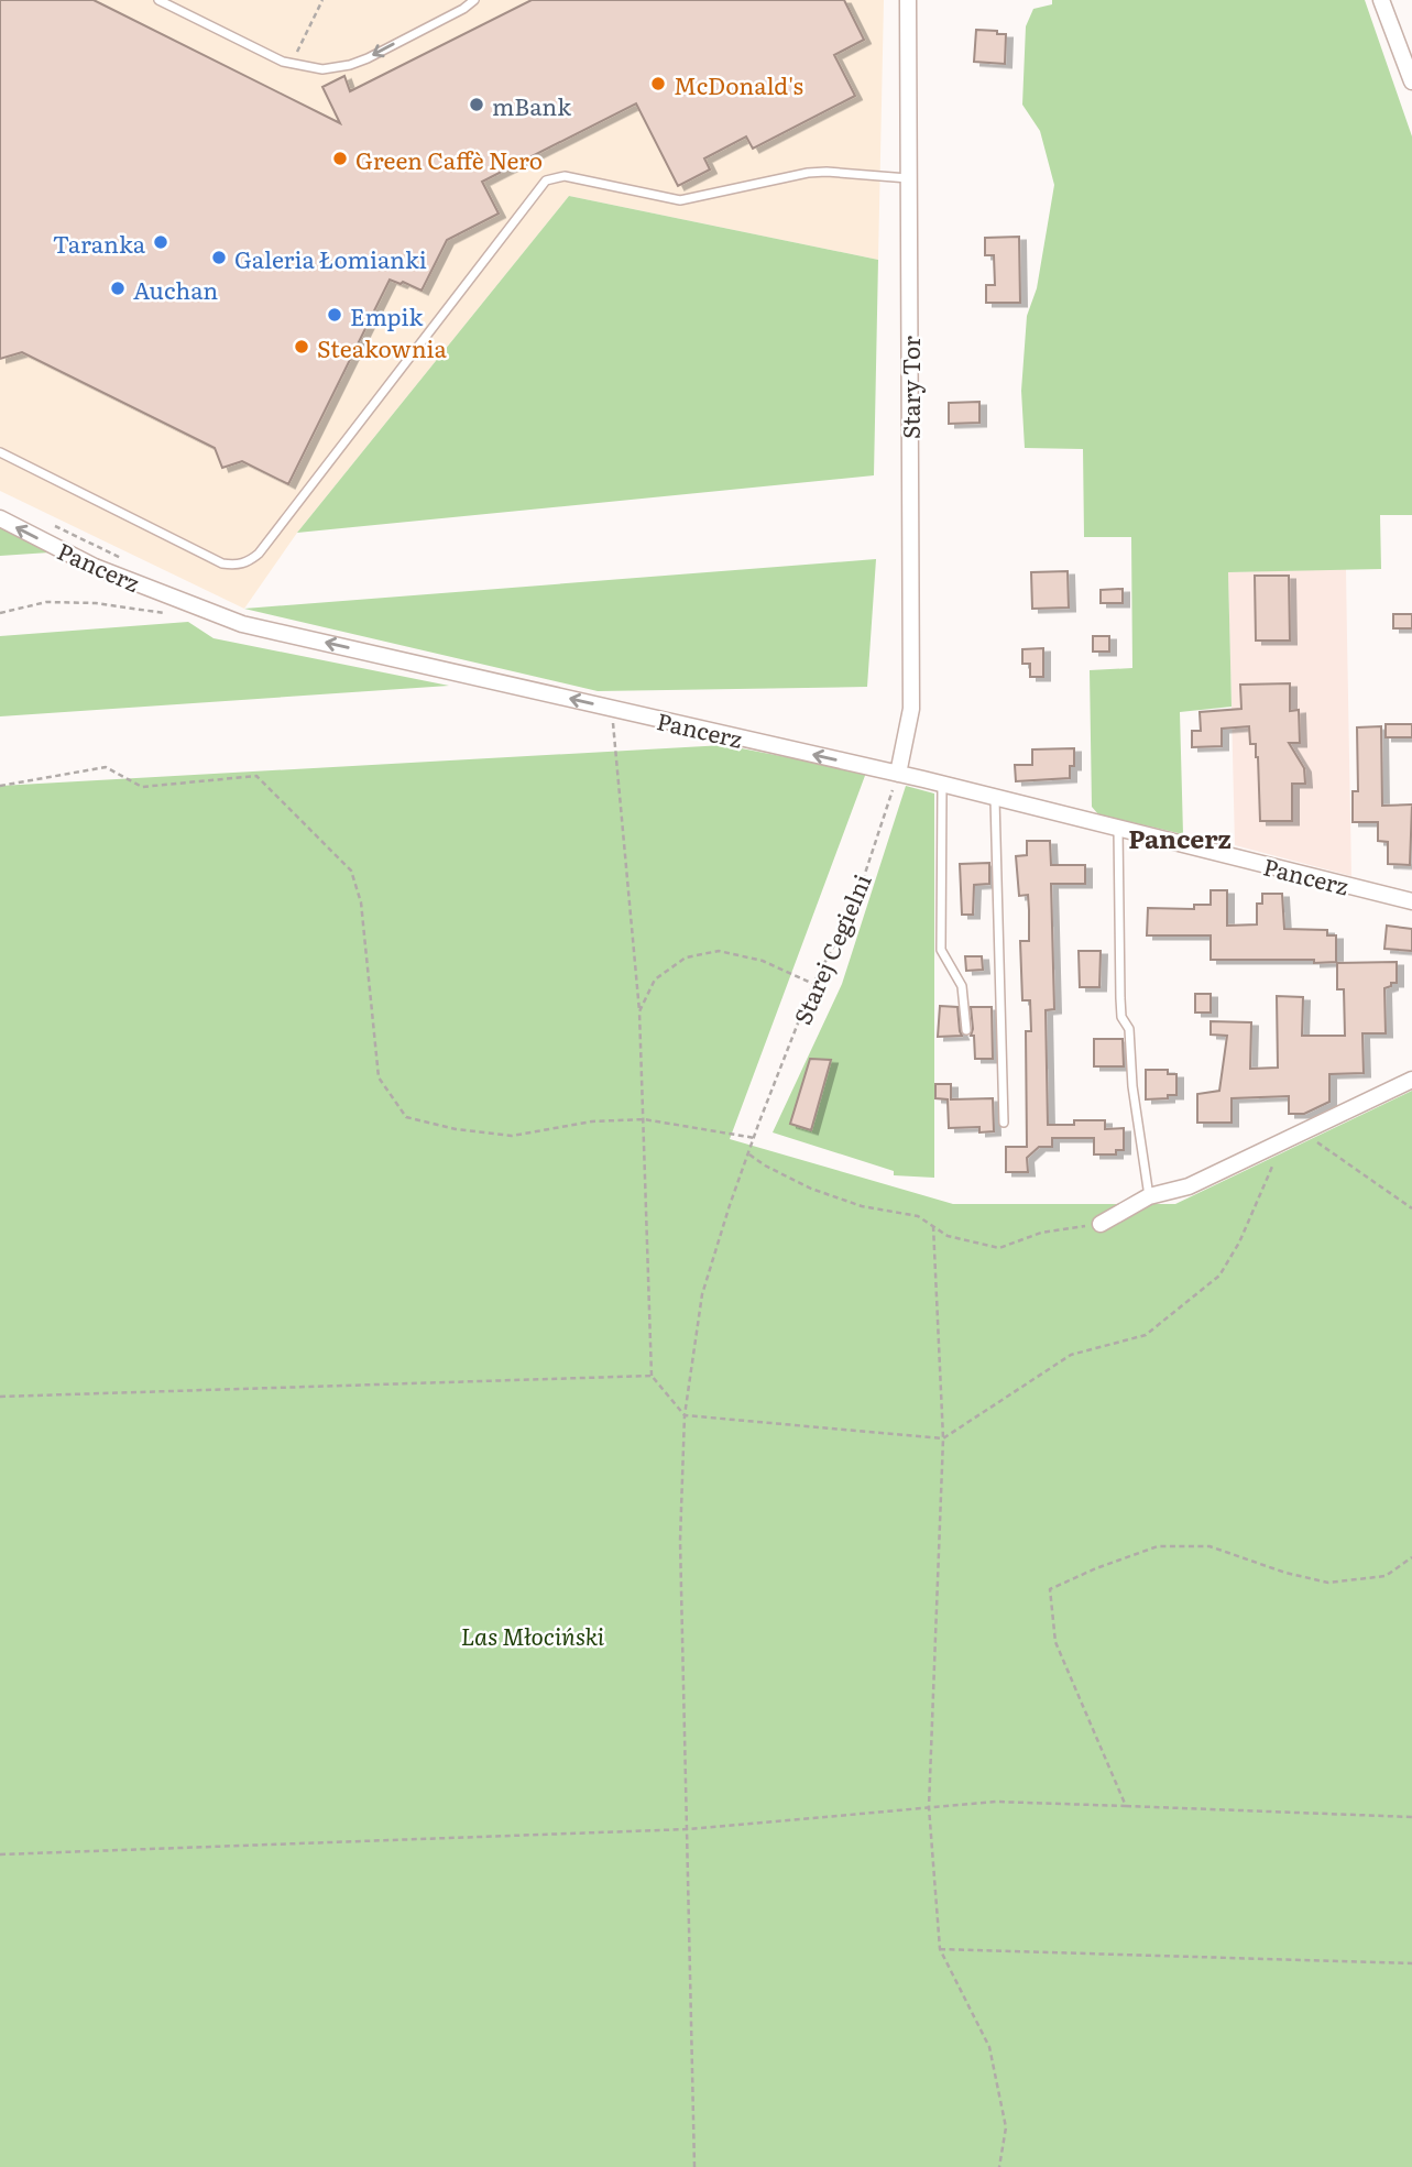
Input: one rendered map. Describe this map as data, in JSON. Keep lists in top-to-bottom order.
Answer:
{
  "streets": {
    "street": ["Stary Tor", "Pancerz"],
    "path": ["Starej Cegielni"]
  },
  "crossings": [
    ["Stary Tor", "Pancerz"],
    ["Stary Tor", "Starej Cegielni"],
    ["Pancerz", "Starej Cegielni"]
  ],
  "one_way": ["Pancerz"],
  "districts": ["Pancerz"],
  "parks": ["Las Młociński"],
  "places": [
    "McDonald's",
    "mBank",
    "Green Caffè Nero",
    "Taranka",
    "Galeria Łomianki",
    "Auchan",
    "Empik",
    "Steakownia"
  ]
}
